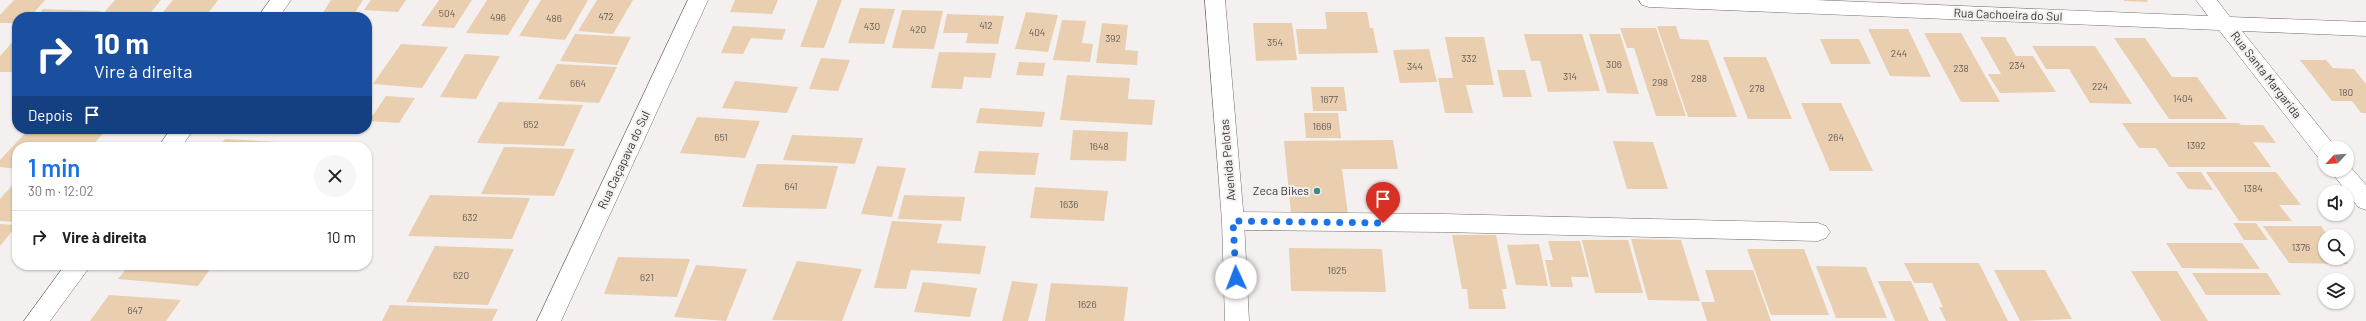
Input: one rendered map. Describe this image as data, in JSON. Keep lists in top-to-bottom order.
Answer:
{
  "streets": {
    "street": [
      "Rua Cachoeira do Sul",
      "Rua Santa Margarida",
      "Rua Caçapava do Sul",
      "Avenida Pelotas"
    ]
  },
  "crossings": [
    ["Rua Cachoeira do Sul", "Rua Santa Margarida"]
  ],
  "places": ["Zeca Bikes"],
  "house_numbers": [
    "504",
    "472",
    "496",
    "486",
    "412",
    "430",
    "420",
    "404",
    "392",
    "354",
    "244",
    "332",
    "306",
    "234",
    "344",
    "238",
    "314",
    "288",
    "298",
    "664",
    "224",
    "278",
    "180",
    "1404",
    "1677",
    "652",
    "1669",
    "651",
    "264",
    "1392",
    "1648",
    "641",
    "1384",
    "1636",
    "632",
    "1376",
    "1625",
    "620",
    "621",
    "1626",
    "647"
  ],
  "north": "bottom left",
  "page": {
    "turn": ["10 m", "Vire à direita"],
    "then": "Depois",
    "heading": ["1 min", "30 m · 12:02"],
    "list": [
      {
        "name": "Vire à direita",
        "value": "10 m"
      }
    ]
  }
}
